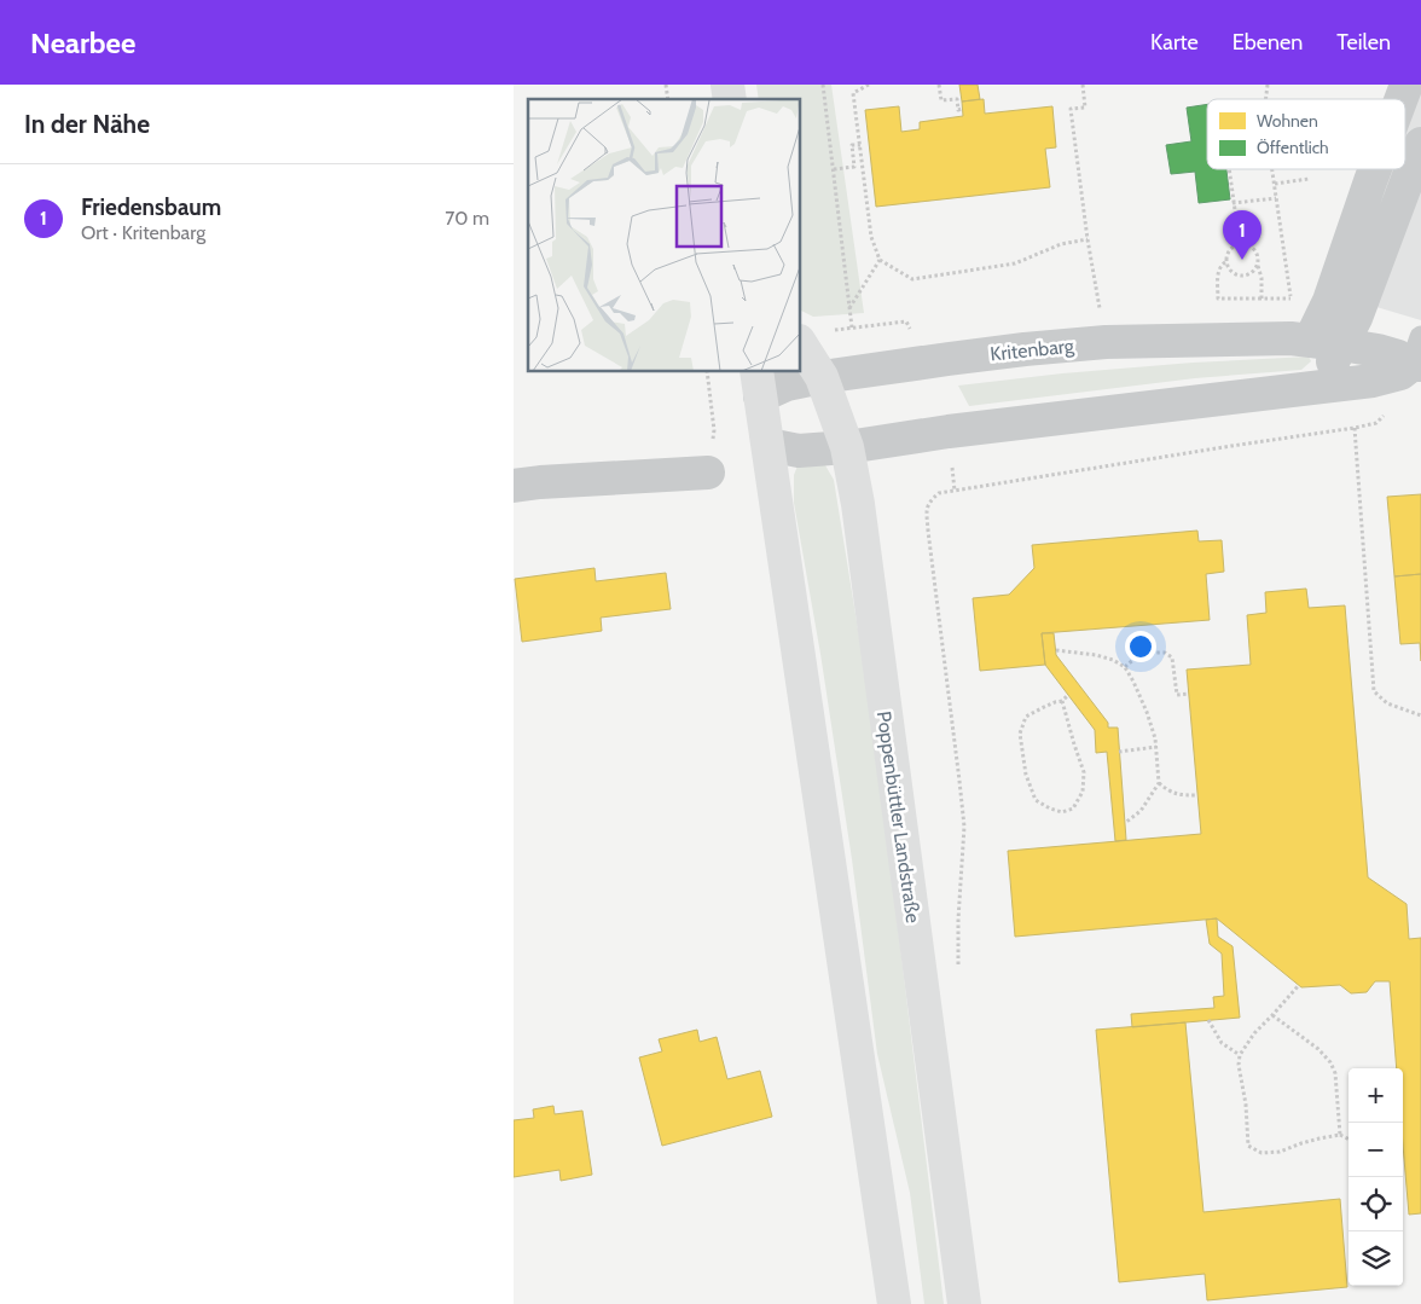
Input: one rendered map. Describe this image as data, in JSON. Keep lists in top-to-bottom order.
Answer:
{
  "streets": {
    "main road": ["Poppenbüttler Landstraße"],
    "street": ["Kritenbarg"]
  },
  "crossings": [
    ["Kritenbarg", "Poppenbüttler Landstraße"]
  ],
  "legend": ["Wohnen", "Öffentlich"],
  "page": {
    "header": "Nearbee",
    "nav": ["Karte", "Ebenen", "Teilen"],
    "heading": "In der Nähe",
    "list": [
      {
        "mark": "1",
        "name": "Friedensbaum",
        "note": "Ort · Kritenbarg",
        "value": "70 m"
      }
    ],
    "pins": "1",
    "map_buttons": ["+", "−"]
  }
}
